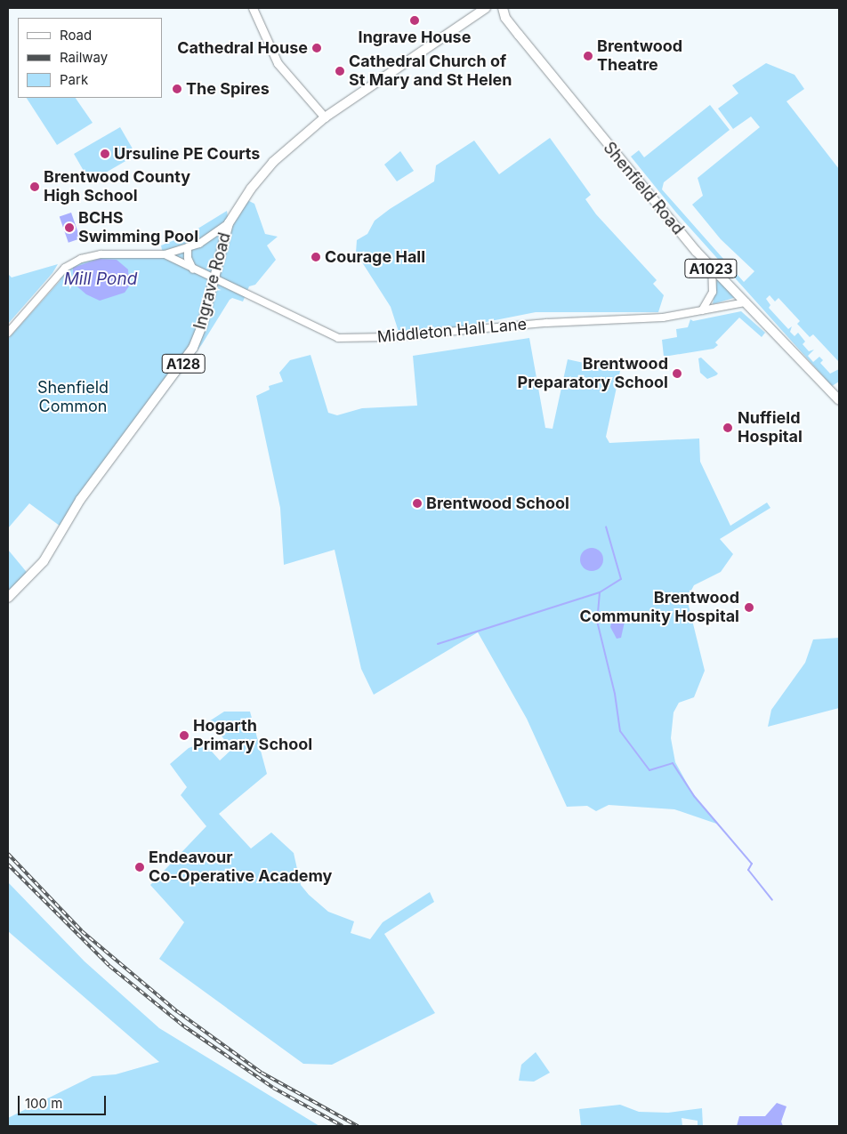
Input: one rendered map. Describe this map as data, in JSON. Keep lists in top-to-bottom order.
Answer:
{
  "streets": {
    "main road": [
      "Shenfield Road",
      "A1023",
      "Ingrave Road",
      "A128"
    ],
    "street": ["Middleton Hall Lane"]
  },
  "crossings": [
    ["Shenfield Road", "Middleton Hall Lane"],
    ["Ingrave Road", "Middleton Hall Lane"]
  ],
  "water": ["Mill Pond"],
  "parks": ["Shenfield Common"],
  "places": [
    "Ingrave House",
    "Cathedral House",
    "Brentwood Theatre",
    "Cathedral Church of St Mary and St Helen",
    "The Spires",
    "Ursuline PE Courts",
    "Brentwood County High School",
    "BCHS Swimming Pool",
    "Courage Hall",
    "Brentwood Preparatory School",
    "Nuffield Hospital",
    "Brentwood School",
    "Brentwood Community Hospital",
    "Hogarth Primary School",
    "Endeavour Co-Operative Academy"
  ],
  "legend": ["Road", "Railway", "Park"],
  "scale_bar": "100 m"
}
